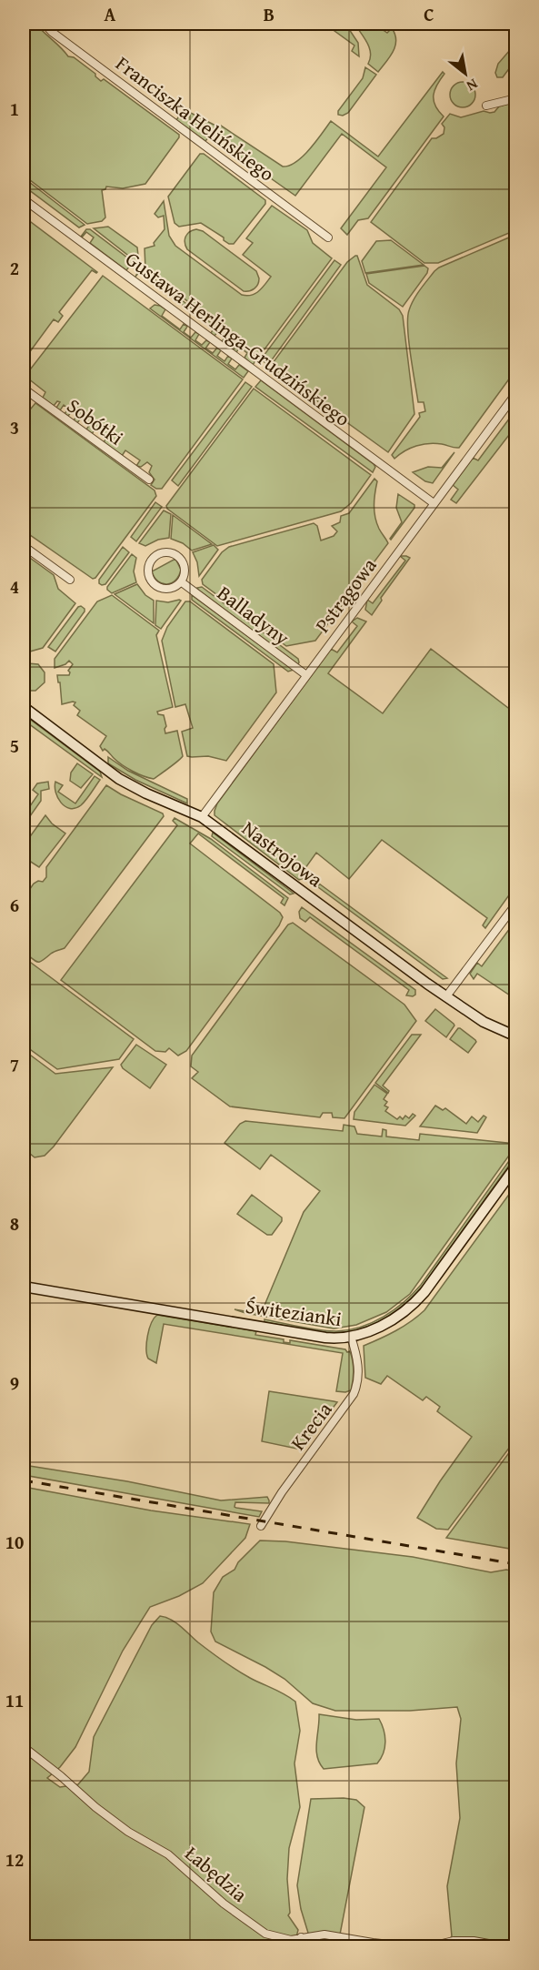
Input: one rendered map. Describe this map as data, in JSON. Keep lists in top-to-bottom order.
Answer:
{
  "streets": {
    "street": [
      "Franciszka Helińskiego",
      "Gustawa Herlinga-Grudzińskiego",
      "Sobótki",
      "Pstrągowa",
      "Balladyny",
      "Nastrojowa",
      "Świtezianki",
      "Krecia",
      "Łabędzia"
    ]
  },
  "crossings": [
    ["Gustawa Herlinga-Grudzińskiego", "Pstrągowa"],
    ["Pstrągowa", "Balladyny"],
    ["Pstrągowa", "Nastrojowa"],
    ["Świtezianki", "Krecia"]
  ],
  "north": "bottom right",
  "grid": {
    "columns": ["A", "B", "C"],
    "rows": [
      "1",
      "2",
      "3",
      "4",
      "5",
      "6",
      "7",
      "8",
      "9",
      "10",
      "11",
      "12"
    ]
  }
}
